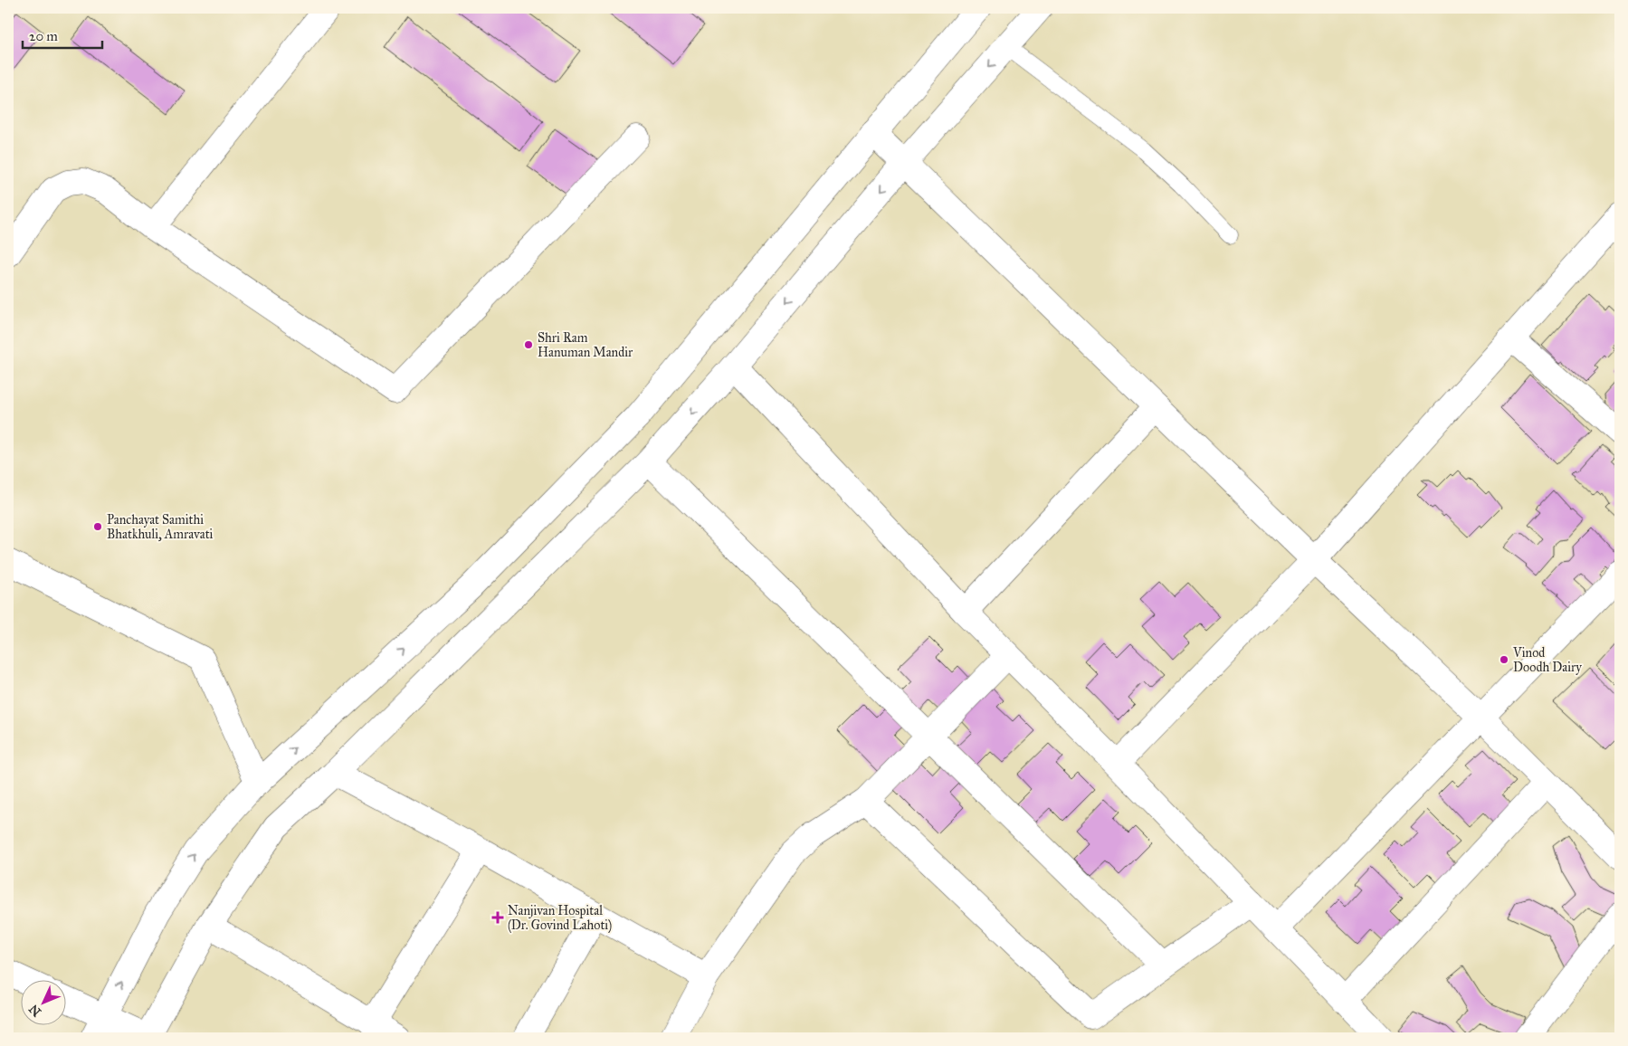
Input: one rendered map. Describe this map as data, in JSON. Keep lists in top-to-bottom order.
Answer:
{
  "places": {
    "other": ["Shri Ram Hanuman Mandir", "Panchayat Samithi Bhatkhuli, Amravati", "Vinod Doodh Dairy"],
    "health": ["Nanjivan Hospital (Dr. Govind Lahoti)"]
  },
  "scale_bar": "20 m",
  "north": "bottom left"
}
